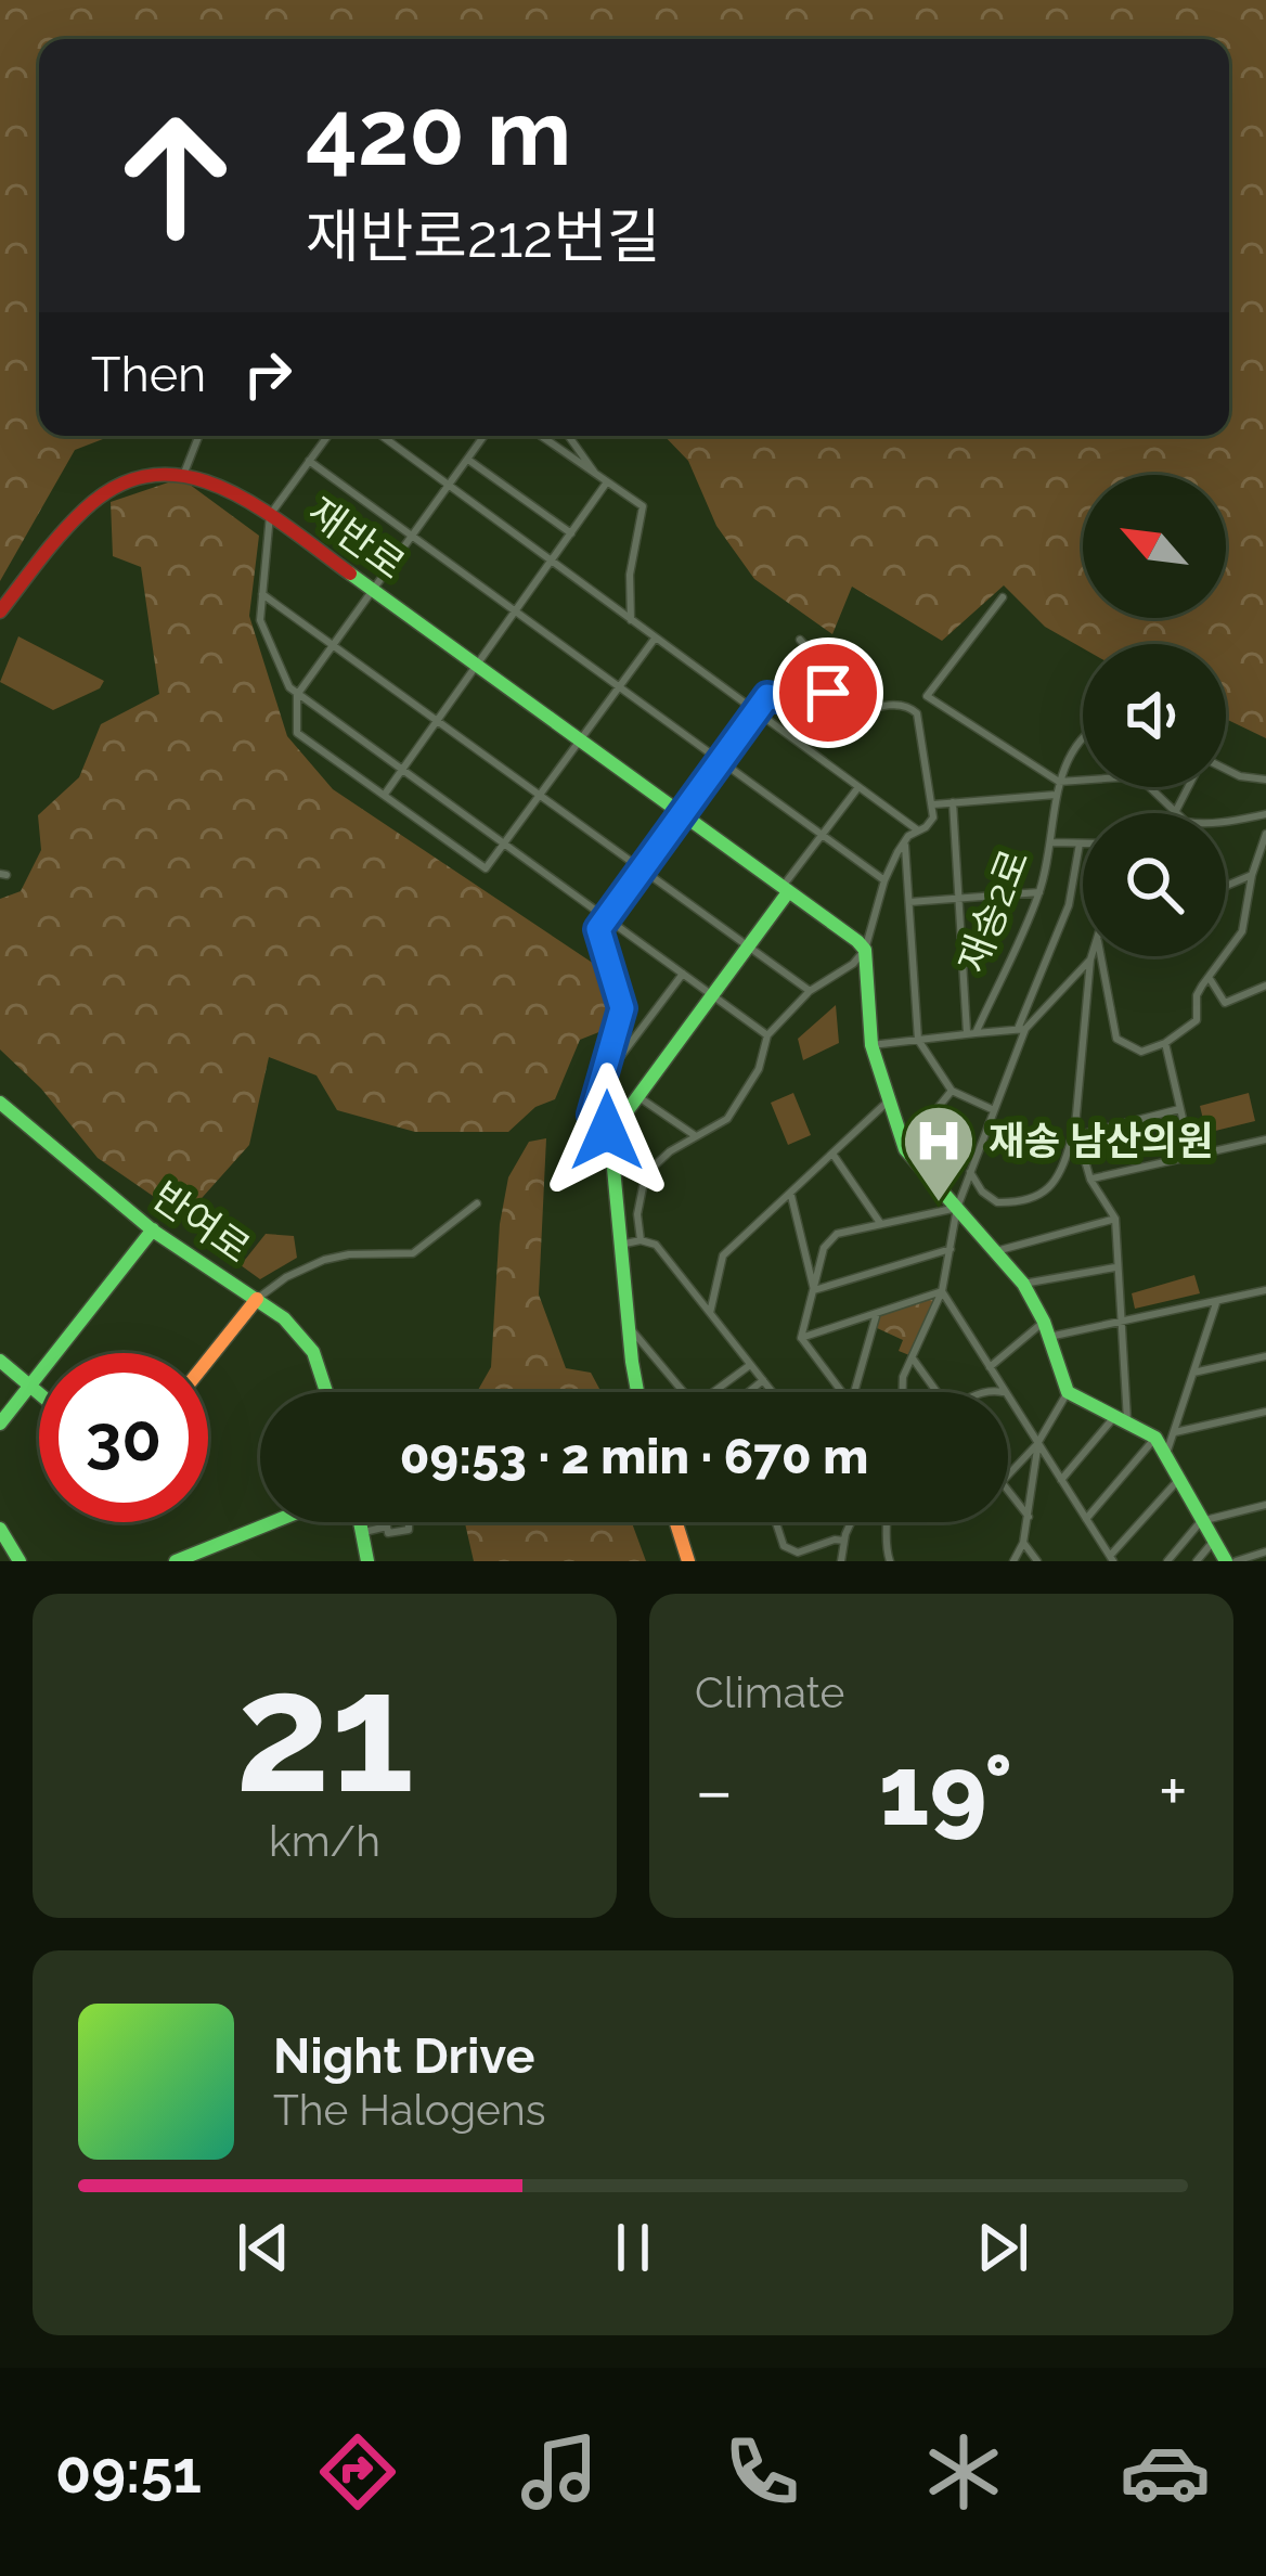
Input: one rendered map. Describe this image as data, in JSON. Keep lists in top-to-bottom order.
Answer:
{
  "streets": {
    "main road": ["재반로", "반여로"],
    "street": ["재송2로"]
  },
  "places": {
    "hospital": ["재송 남산의원"]
  },
  "north": "top left",
  "page": {
    "turn": ["420 m", "재반로212번길"],
    "then": "Then",
    "limit": "30",
    "trip": "09:53 · 2 min · 670 m",
    "tile": [
      ["21", "km/h"],
      "Climate"
    ],
    "heat": ["−", "19°", "+"],
    "song": ["Night Drive", "The Halogens"],
    "tabs": "09:51"
  }
}
